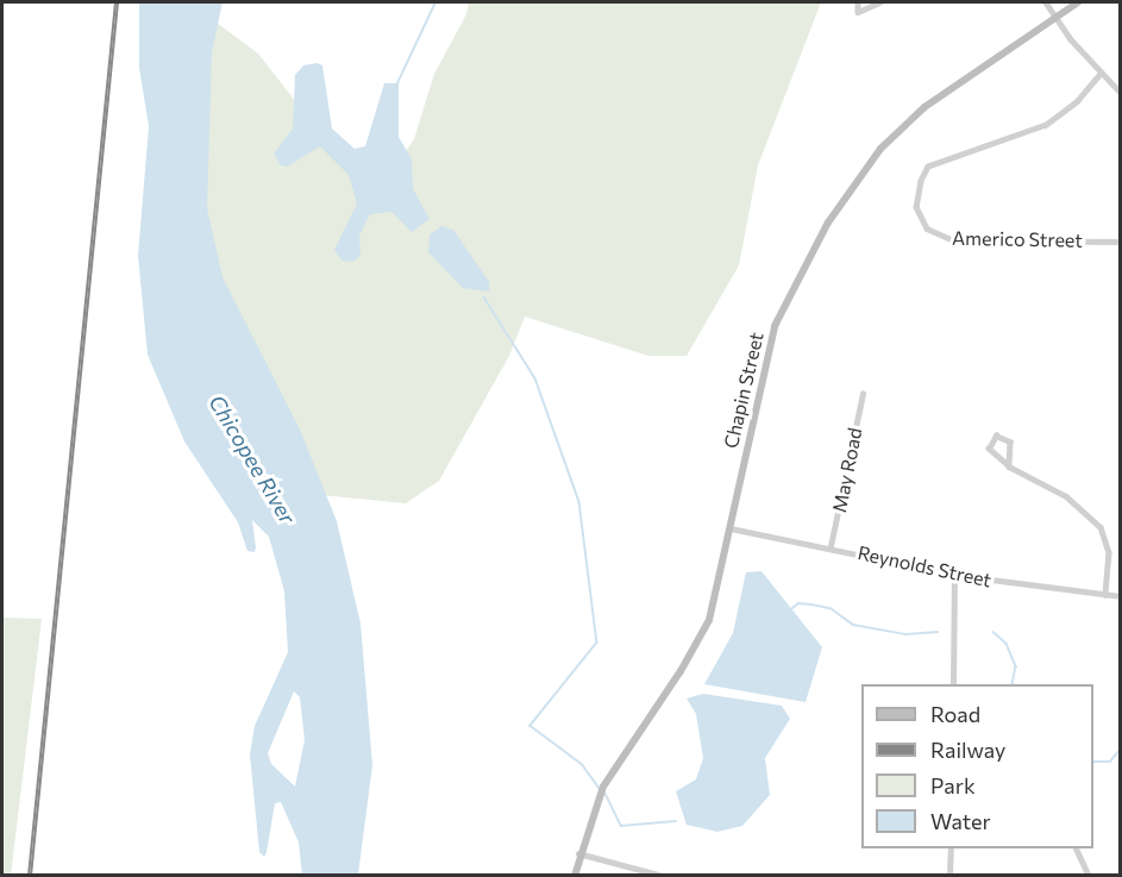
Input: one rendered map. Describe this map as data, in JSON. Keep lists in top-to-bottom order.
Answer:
{
  "streets": {
    "main road": ["Chapin Street"],
    "street": ["Americo Street", "May Road", "Reynolds Street"]
  },
  "crossings": [
    ["Chapin Street", "Reynolds Street"],
    ["May Road", "Reynolds Street"]
  ],
  "water": ["Chicopee River"],
  "legend": [
    "Road",
    "Railway",
    "Park",
    "Water"
  ]
}
